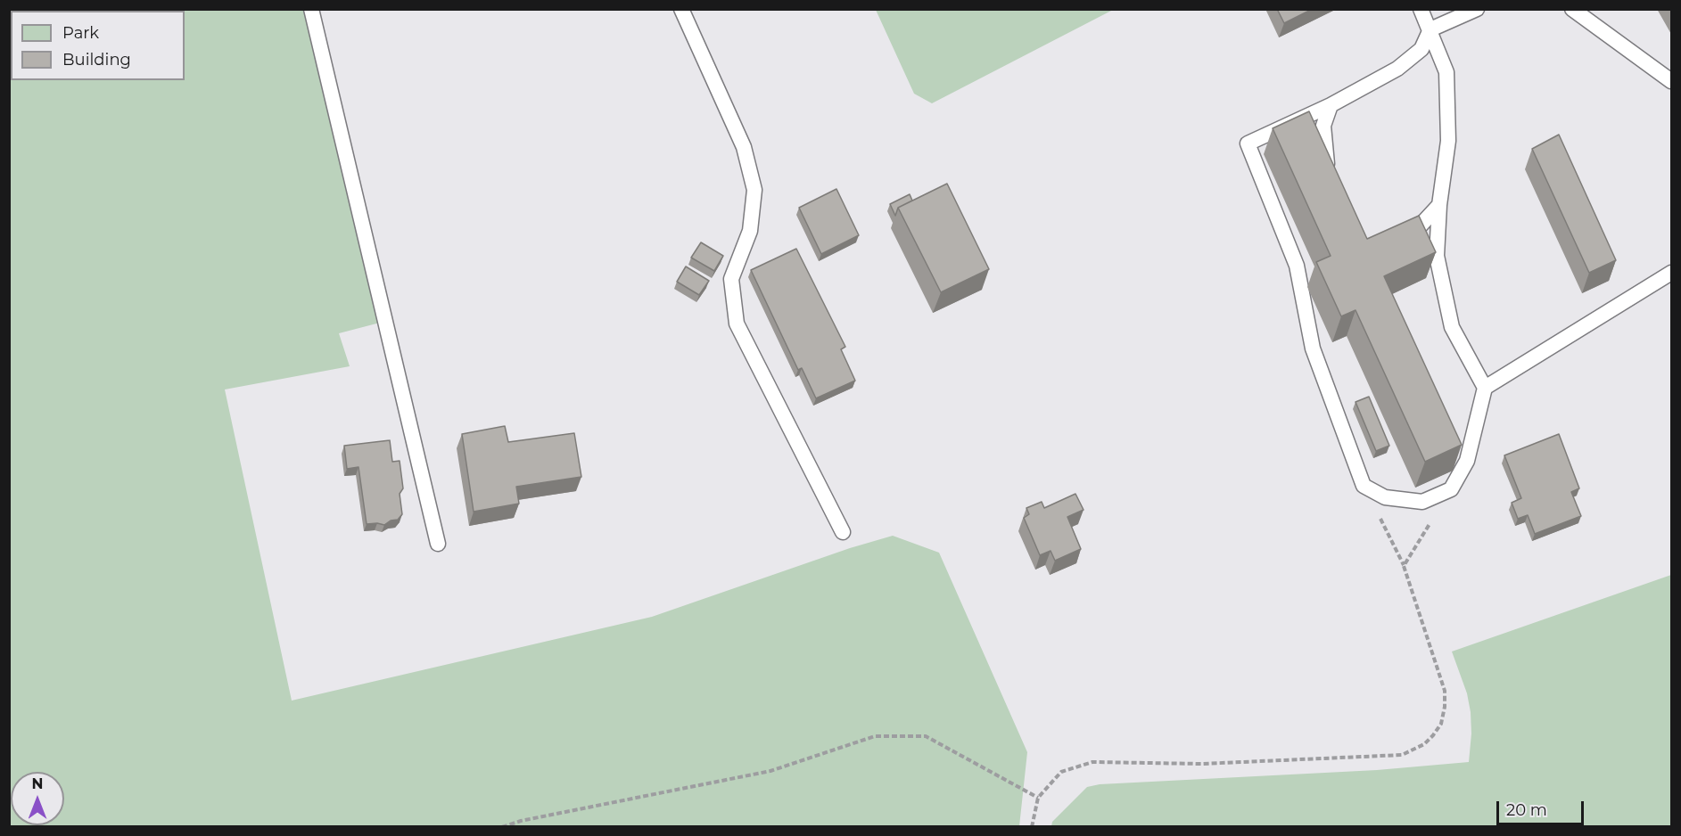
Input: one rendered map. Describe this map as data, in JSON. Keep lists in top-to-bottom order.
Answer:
{
  "legend": ["Park", "Building"],
  "scale_bar": "20 m",
  "north": "top"
}
